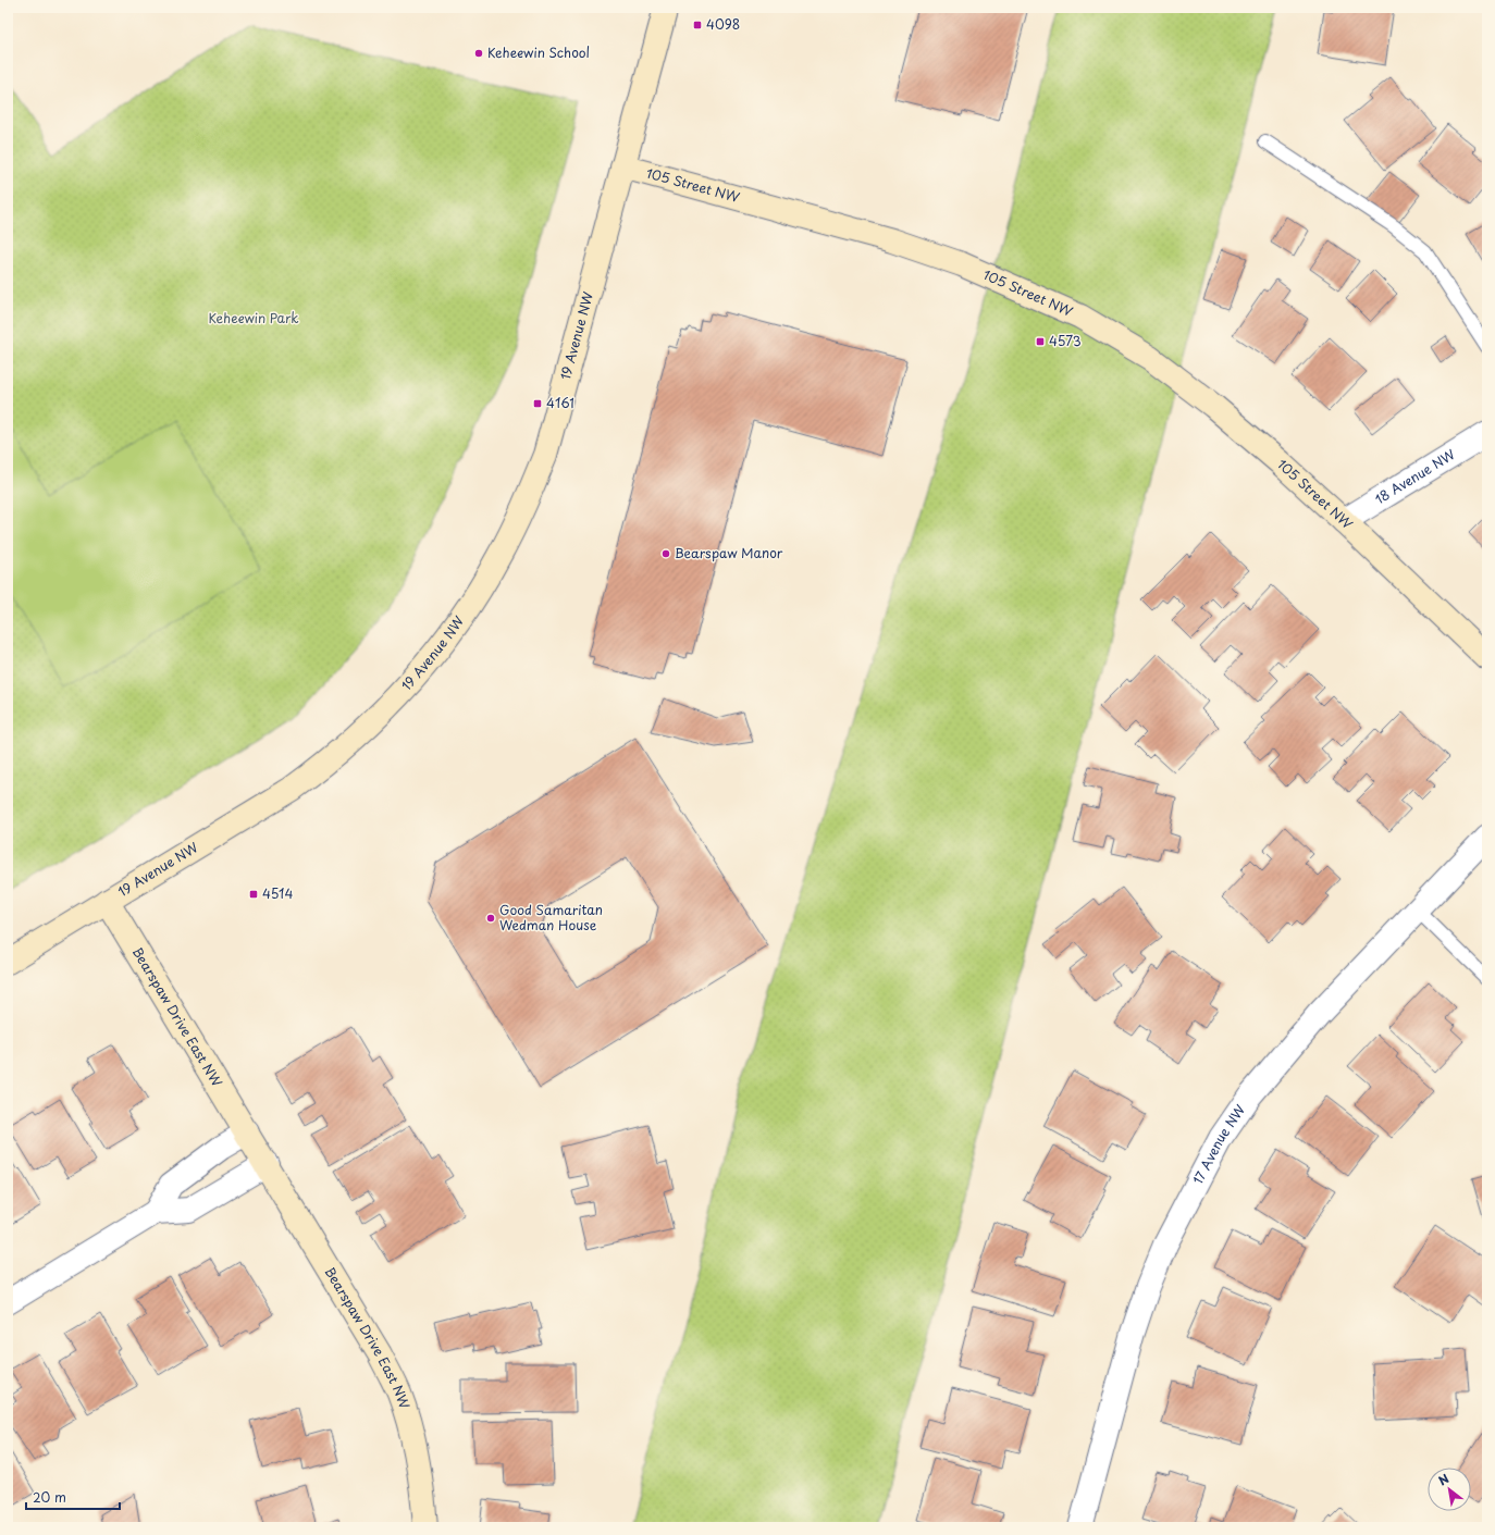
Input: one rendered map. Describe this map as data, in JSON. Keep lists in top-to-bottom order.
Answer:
{
  "streets": {
    "street": [
      "105 Street NW",
      "19 Avenue NW",
      "18 Avenue NW",
      "Bearspaw Drive East NW",
      "17 Avenue NW"
    ]
  },
  "crossings": [
    ["105 Street NW", "19 Avenue NW"],
    ["105 Street NW", "18 Avenue NW"],
    ["19 Avenue NW", "Bearspaw Drive East NW"]
  ],
  "parks": ["Keheewin Park"],
  "places": {
    "transit": [
      "4098",
      "4573",
      "4161",
      "4514"
    ],
    "other": ["Keheewin School", "Bearspaw Manor", "Good Samaritan Wedman House"]
  },
  "scale_bar": "20 m",
  "north": "top left"
}
